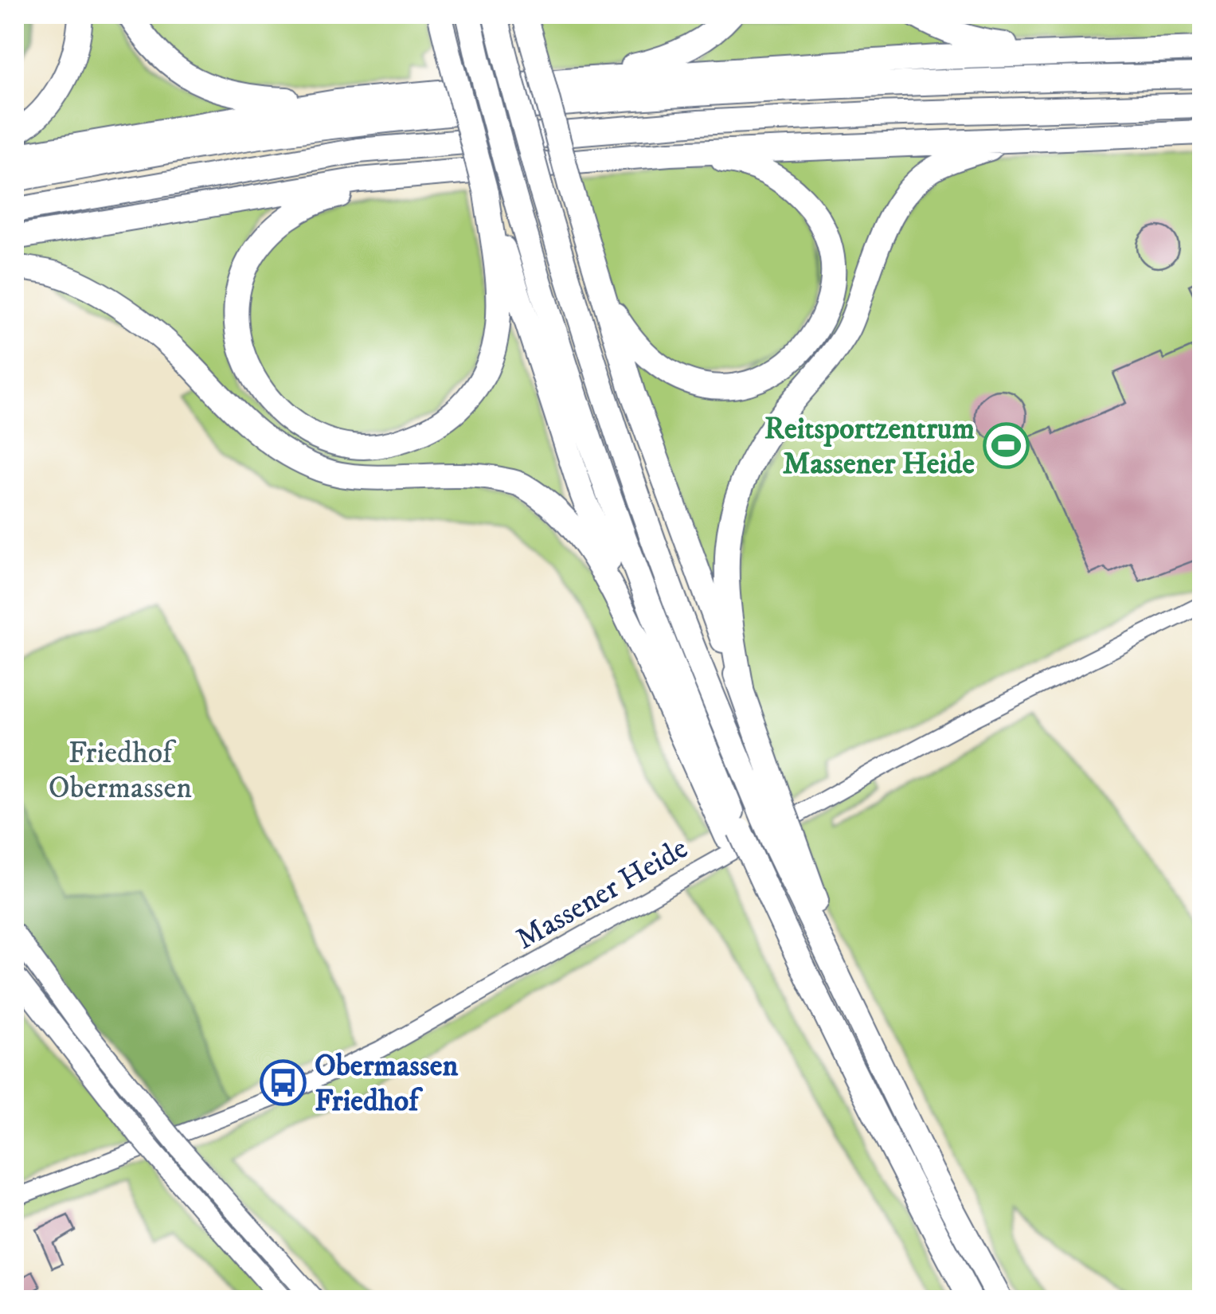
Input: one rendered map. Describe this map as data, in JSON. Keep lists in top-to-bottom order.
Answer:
{
  "streets": {
    "street": ["Massener Heide"]
  },
  "parks": ["Friedhof Obermassen"],
  "places": {
    "sports": ["Reitsportzentrum Massener Heide"],
    "bus stop": ["Obermassen Friedhof"]
  }
}
